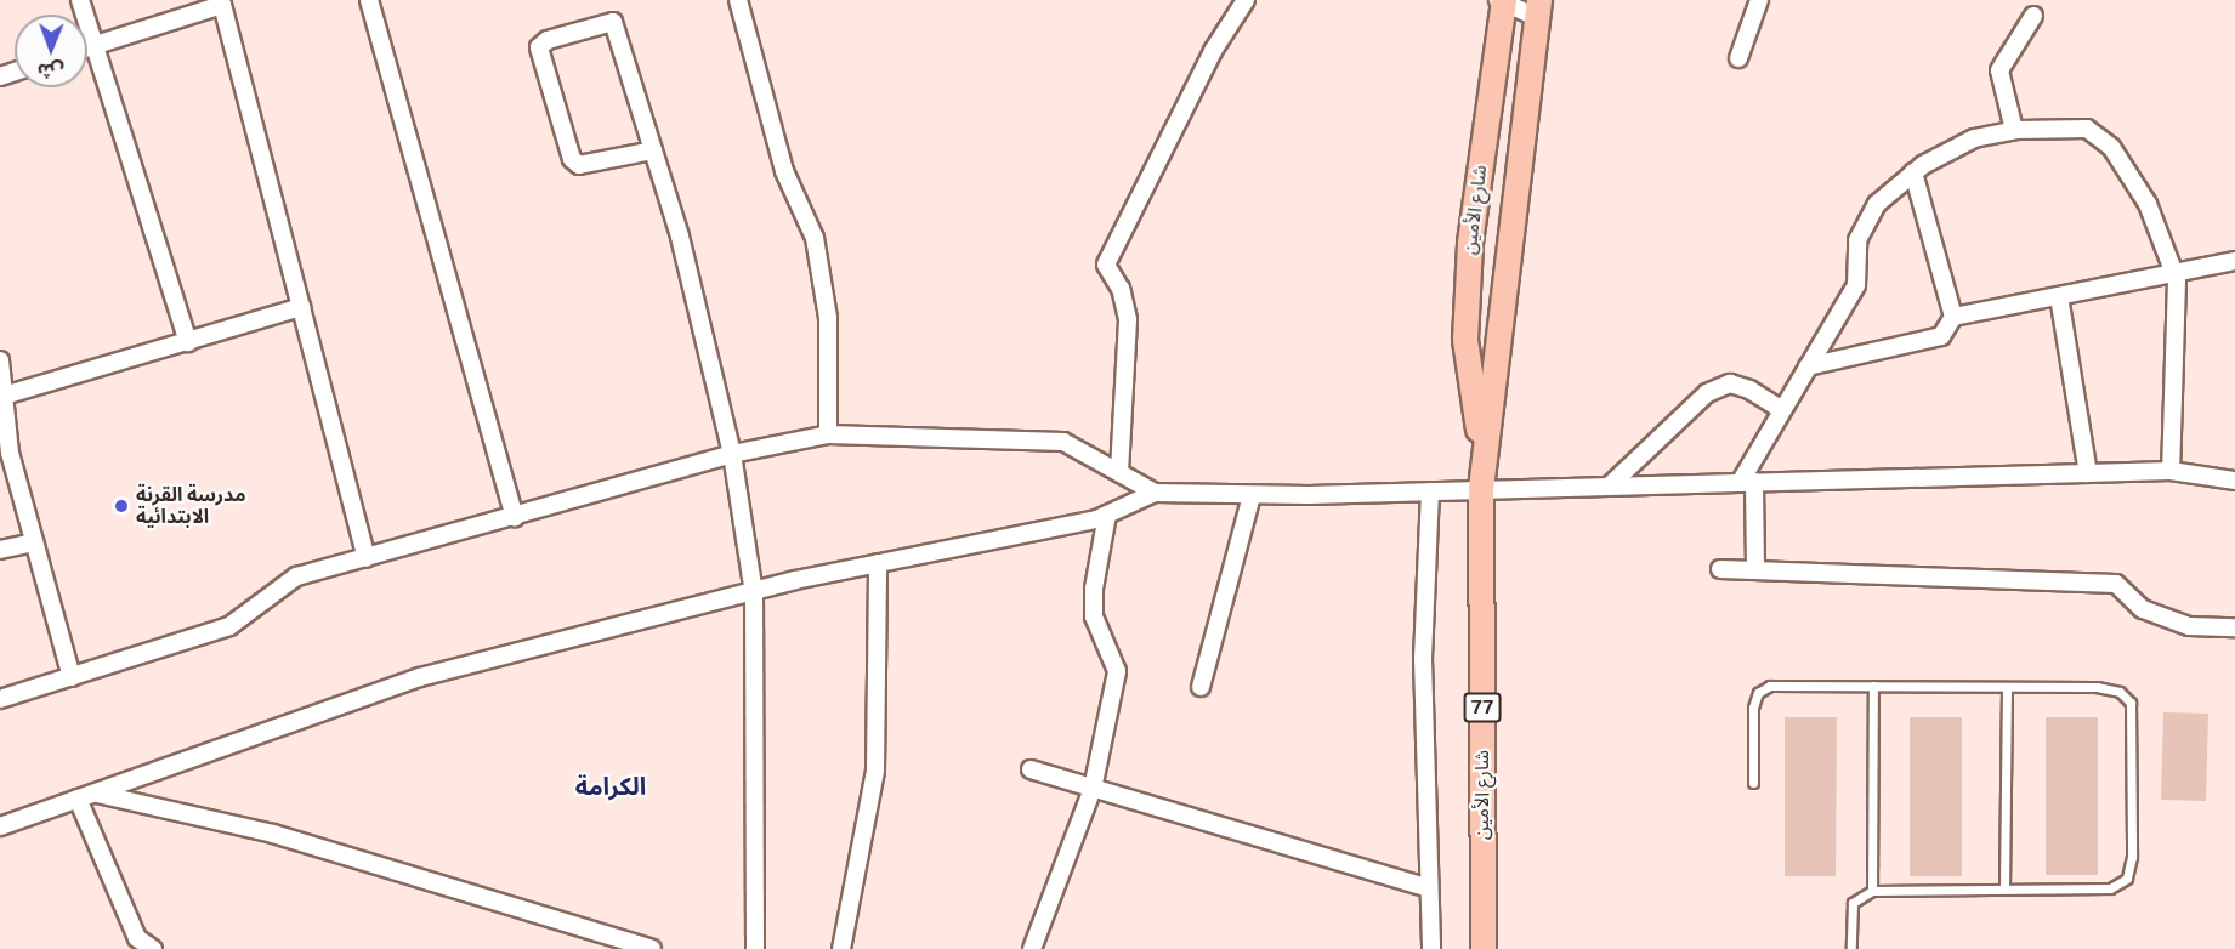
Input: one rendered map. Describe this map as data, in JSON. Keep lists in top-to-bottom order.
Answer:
{
  "streets": {
    "main road": ["شارع الأمين", "77"]
  },
  "districts": ["الكرامة"],
  "places": ["مدرسة القرنة الابتدائية"],
  "north": "bottom"
}
